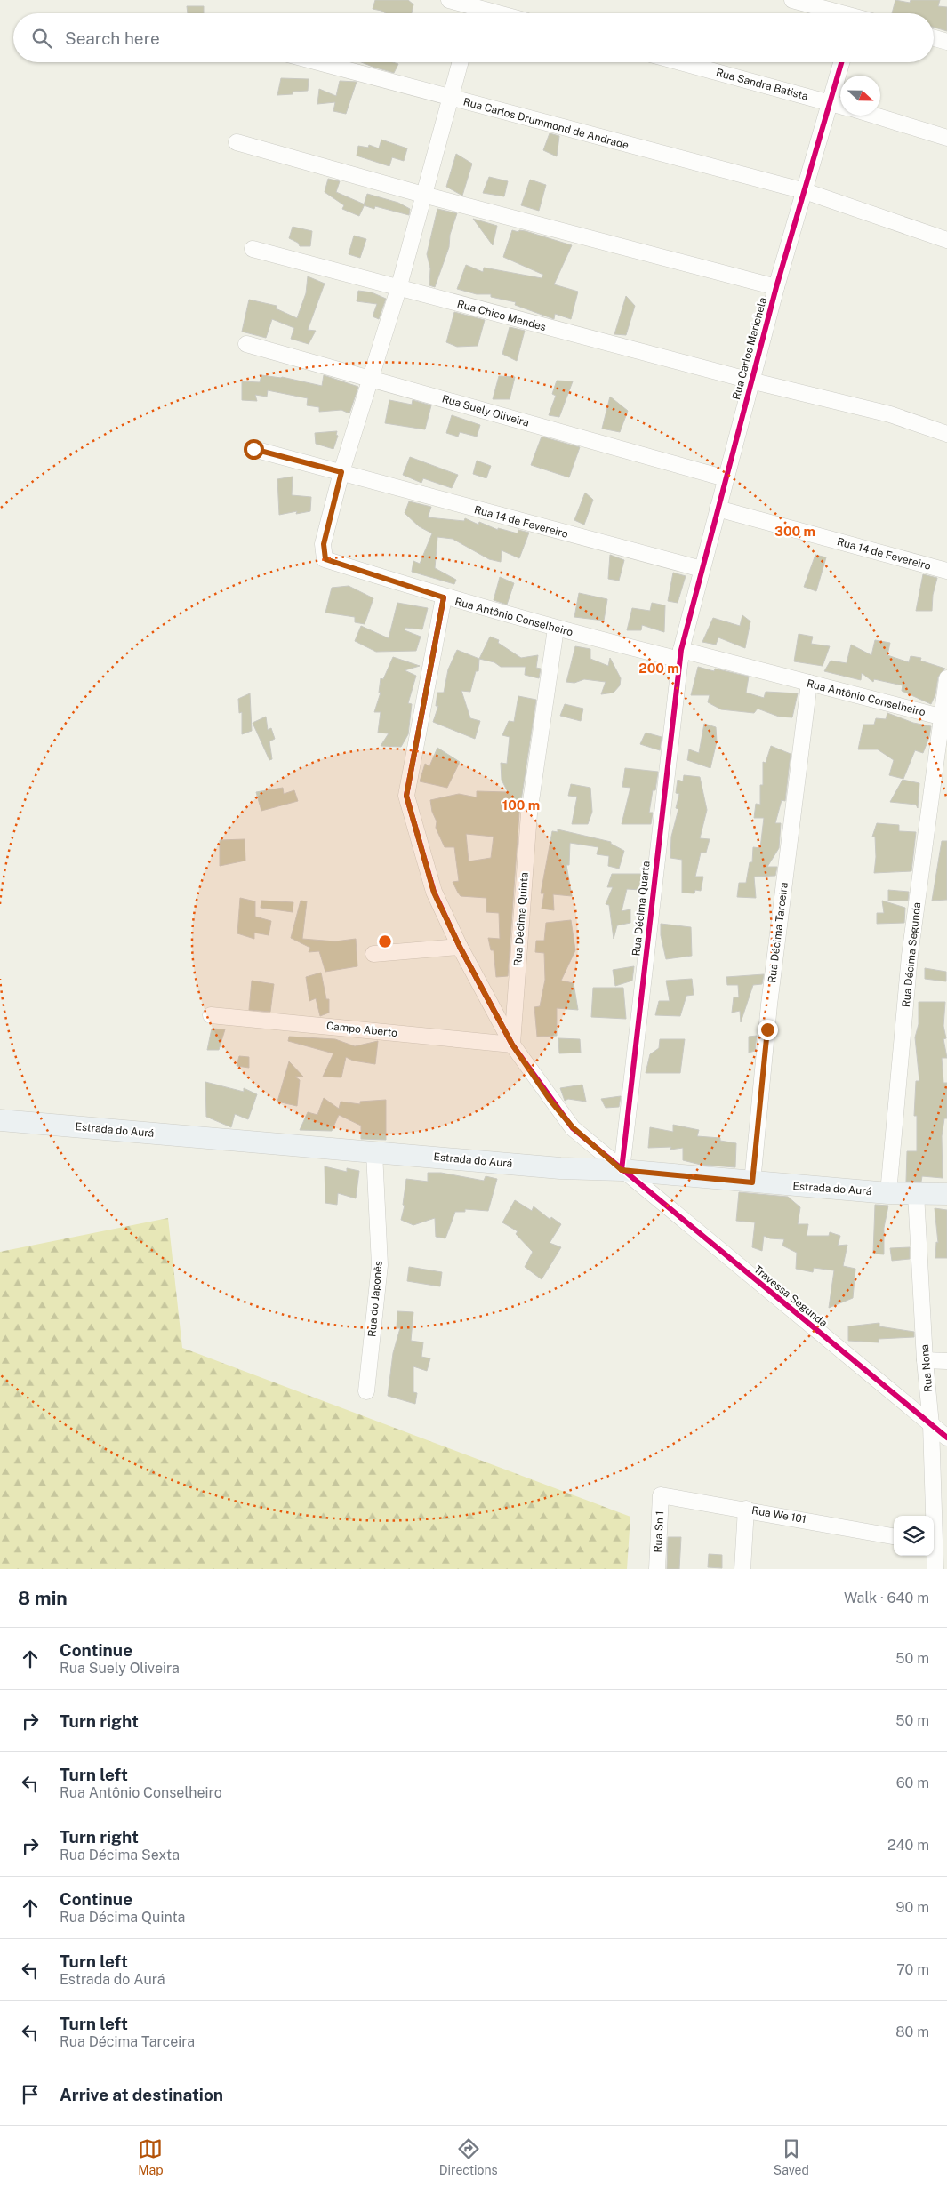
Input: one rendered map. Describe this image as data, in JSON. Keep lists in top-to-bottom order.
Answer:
{
  "streets": {
    "street": [
      "Rua Sandra Batista",
      "Rua Carlos Drummond de Andrade",
      "Rua Chico Mendes",
      "Rua Carlos Marichela",
      "Rua Suely Oliveira",
      "Rua 14 de Fevereiro",
      "Rua Antônio Conselheiro",
      "Rua Décima Quarta",
      "Rua Décima Quinta",
      "Rua Décima Tarceira",
      "Rua Décima Segunda",
      "Campo Aberto",
      "Estrada do Aurá",
      "Travessa Segunda",
      "Rua do Japonês",
      "Rua Nona",
      "Rua We 101",
      "Rua Sn 1"
    ]
  },
  "crossings": [
    ["Rua Sandra Batista", "Rua Carlos Marichela"],
    ["Rua Carlos Drummond de Andrade", "Rua Carlos Marichela"],
    ["Rua Chico Mendes", "Rua Carlos Marichela"],
    ["Rua Carlos Marichela", "Rua Suely Oliveira"],
    ["Rua Carlos Marichela", "Rua 14 de Fevereiro"],
    ["Rua Carlos Marichela", "Rua Antônio Conselheiro"],
    ["Rua Carlos Marichela", "Rua Décima Quarta"],
    ["Rua 14 de Fevereiro", "Rua Antônio Conselheiro"],
    ["Rua Antônio Conselheiro", "Rua Décima Quarta"],
    ["Rua Antônio Conselheiro", "Rua Décima Quinta"],
    ["Rua Antônio Conselheiro", "Rua Décima Tarceira"],
    ["Rua Antônio Conselheiro", "Rua Décima Segunda"],
    ["Rua Décima Quarta", "Estrada do Aurá"],
    ["Rua Décima Quarta", "Travessa Segunda"],
    ["Rua Décima Quinta", "Campo Aberto"],
    ["Rua Décima Tarceira", "Estrada do Aurá"],
    ["Rua Décima Segunda", "Estrada do Aurá"],
    ["Estrada do Aurá", "Travessa Segunda"],
    ["Estrada do Aurá", "Rua do Japonês"],
    ["Estrada do Aurá", "Rua Nona"],
    ["Travessa Segunda", "Rua Nona"],
    ["Rua We 101", "Rua Sn 1"]
  ],
  "north": "right",
  "page": {
    "search": "Search here",
    "heading": ["8 min", "Walk · 640 m"],
    "list": [
      ["Continue", "Rua Suely Oliveira", "50 m"],
      ["Turn right", "50 m"],
      ["Turn left", "Rua Antônio Conselheiro", "60 m"],
      ["Turn right", "Rua Décima Sexta", "240 m"],
      ["Continue", "Rua Décima Quinta", "90 m"],
      ["Turn left", "Estrada do Aurá", "70 m"],
      ["Turn left", "Rua Décima Tarceira", "80 m"],
      "Arrive at destination"
    ],
    "nav": ["Map", "Directions", "Saved"]
  },
  "rings": ["300 m", "200 m", "100 m"]
}
